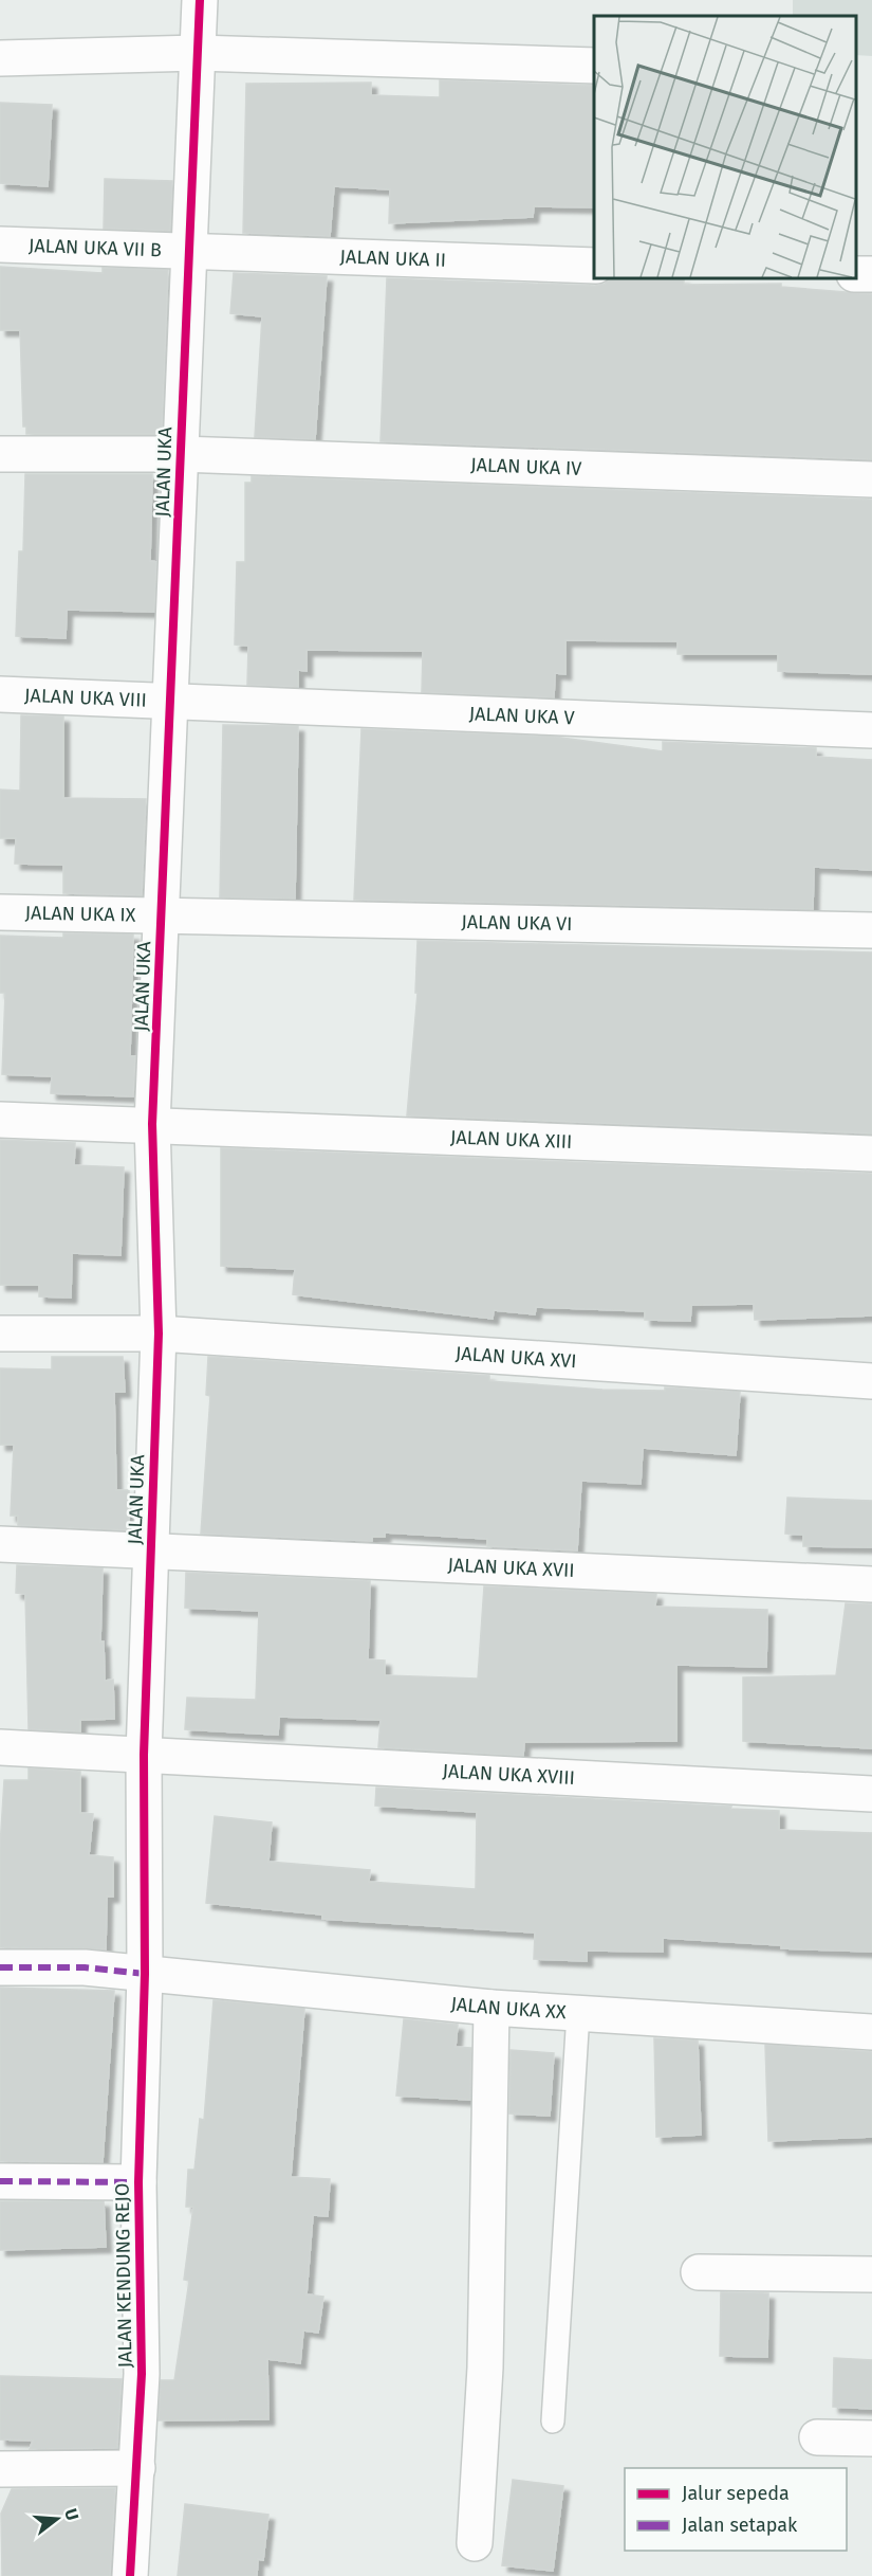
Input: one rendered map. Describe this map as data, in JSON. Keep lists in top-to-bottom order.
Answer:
{
  "streets": {
    "street": [
      "JALAN UKA VII B",
      "JALAN UKA II",
      "JALAN UKA IV",
      "JALAN UKA",
      "JALAN UKA VIII",
      "JALAN UKA V",
      "JALAN UKA IX",
      "JALAN UKA VI",
      "JALAN UKA XIII",
      "JALAN UKA XVI",
      "JALAN UKA XVII",
      "JALAN UKA XVIII",
      "JALAN UKA XX",
      "JALAN KENDUNG REJO"
    ]
  },
  "crossings": [
    ["JALAN UKA VII B", "JALAN UKA II"],
    ["JALAN UKA VII B", "JALAN UKA"],
    ["JALAN UKA II", "JALAN UKA"],
    ["JALAN UKA IV", "JALAN UKA"],
    ["JALAN UKA", "JALAN UKA VIII"],
    ["JALAN UKA", "JALAN UKA V"],
    ["JALAN UKA", "JALAN UKA IX"],
    ["JALAN UKA", "JALAN UKA VI"],
    ["JALAN UKA", "JALAN UKA XIII"],
    ["JALAN UKA", "JALAN UKA XVI"],
    ["JALAN UKA", "JALAN UKA XVII"],
    ["JALAN UKA", "JALAN UKA XVIII"],
    ["JALAN UKA", "JALAN UKA XX"],
    ["JALAN UKA", "JALAN KENDUNG REJO"],
    ["JALAN UKA VIII", "JALAN UKA V"],
    ["JALAN UKA IX", "JALAN UKA VI"],
    ["JALAN UKA XX", "JALAN KENDUNG REJO"]
  ],
  "legend": ["Jalur sepeda", "Jalan setapak"],
  "north": "right"
}
